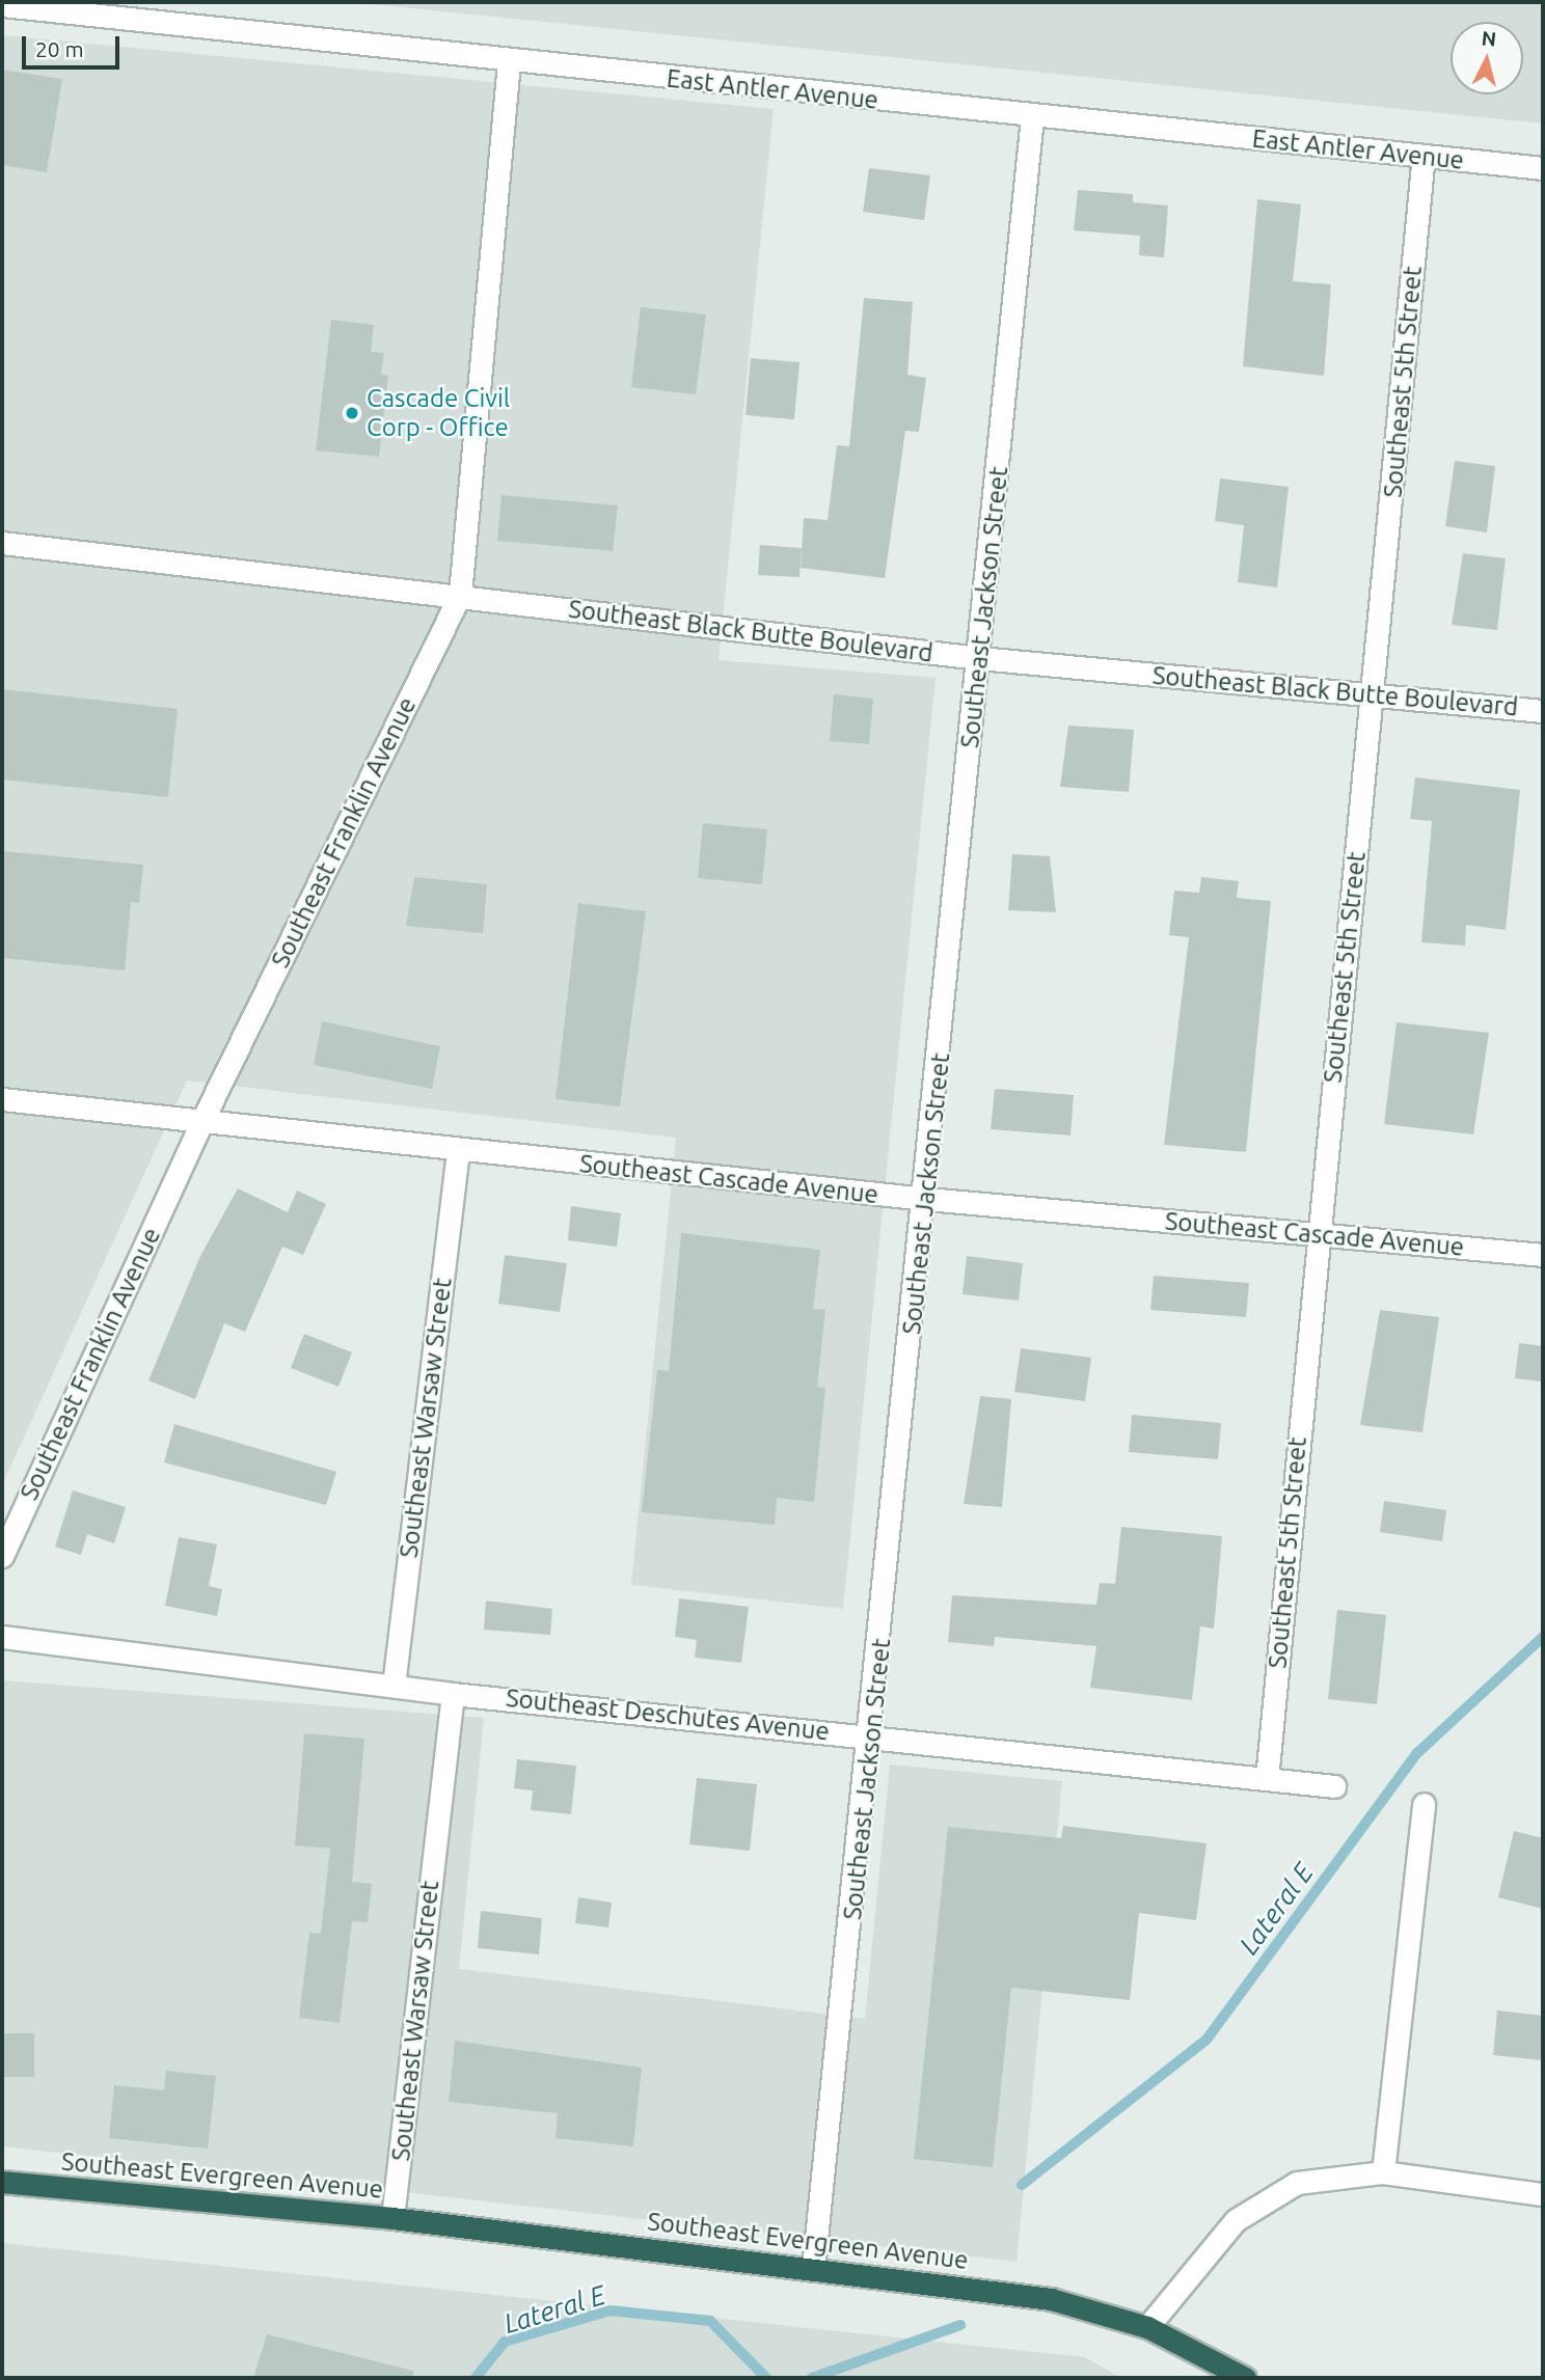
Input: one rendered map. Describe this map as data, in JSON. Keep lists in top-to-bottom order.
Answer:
{
  "streets": {
    "highway": ["Southeast Evergreen Avenue"],
    "street": [
      "East Antler Avenue",
      "Southeast 5th Street",
      "Southeast Jackson Street",
      "Southeast Black Butte Boulevard",
      "Southeast Franklin Avenue",
      "Southeast Cascade Avenue",
      "Southeast Warsaw Street",
      "Southeast Deschutes Avenue"
    ]
  },
  "crossings": [
    ["East Antler Avenue", "Southeast 5th Street"],
    ["East Antler Avenue", "Southeast Jackson Street"],
    ["East Antler Avenue", "Southeast Franklin Avenue"],
    ["Southeast 5th Street", "Southeast Black Butte Boulevard"],
    ["Southeast 5th Street", "Southeast Cascade Avenue"],
    ["Southeast 5th Street", "Southeast Deschutes Avenue"],
    ["Southeast Jackson Street", "Southeast Black Butte Boulevard"],
    ["Southeast Jackson Street", "Southeast Cascade Avenue"],
    ["Southeast Jackson Street", "Southeast Deschutes Avenue"],
    ["Southeast Jackson Street", "Southeast Evergreen Avenue"],
    ["Southeast Black Butte Boulevard", "Southeast Franklin Avenue"],
    ["Southeast Franklin Avenue", "Southeast Cascade Avenue"],
    ["Southeast Cascade Avenue", "Southeast Warsaw Street"],
    ["Southeast Warsaw Street", "Southeast Deschutes Avenue"],
    ["Southeast Warsaw Street", "Southeast Evergreen Avenue"]
  ],
  "water": ["Lateral E"],
  "places": ["Cascade Civil Corp - Office"],
  "scale_bar": "20 m",
  "north": "top"
}
